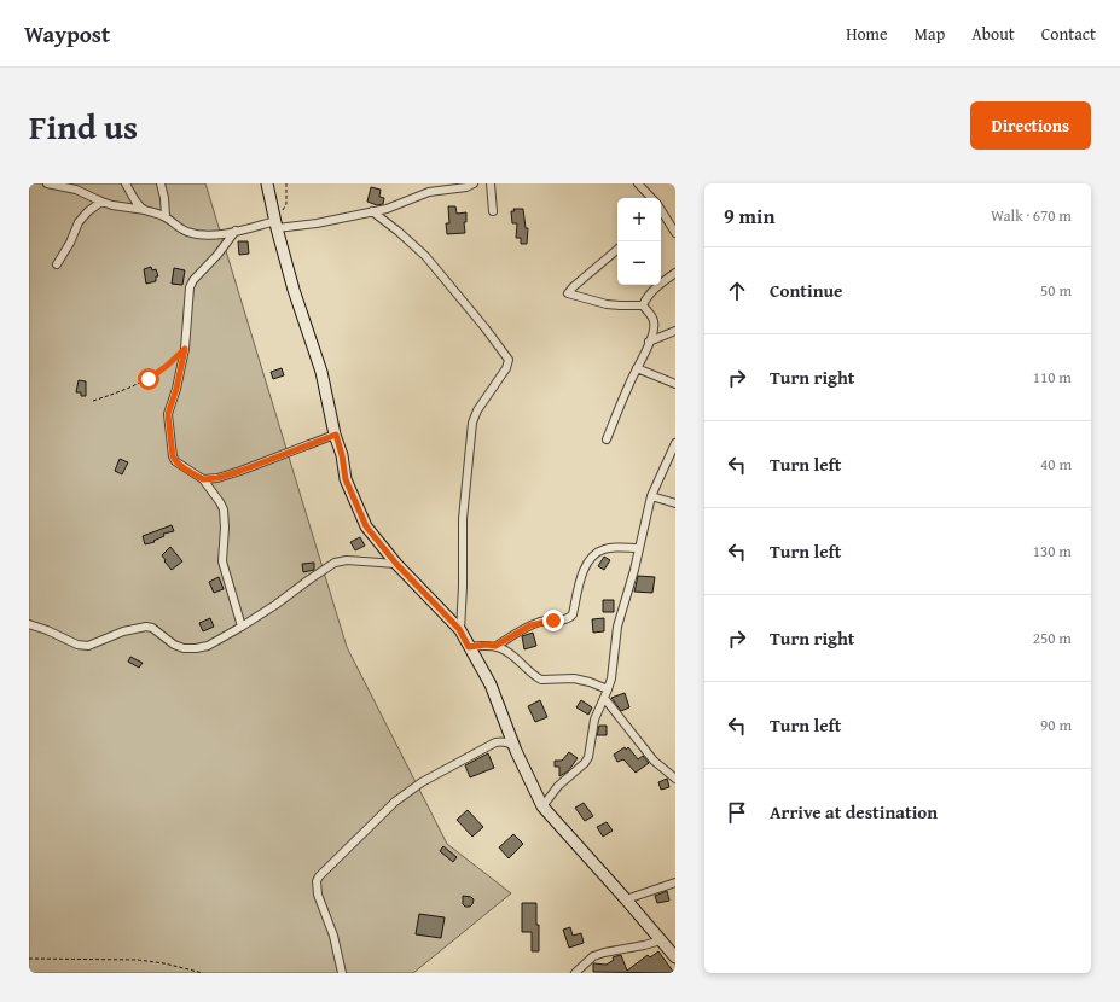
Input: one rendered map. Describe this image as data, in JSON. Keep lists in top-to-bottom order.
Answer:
{
  "page": {
    "header": "Waypost",
    "nav": [
      "Home",
      "Map",
      "About",
      "Contact"
    ],
    "title": "Find us",
    "buttons": "Directions",
    "heading": ["9 min", "Walk · 670 m"],
    "map_buttons": ["+", "−"],
    "list": [
      ["Continue", "50 m"],
      ["Turn right", "110 m"],
      ["Turn left", "40 m"],
      ["Turn left", "130 m"],
      ["Turn right", "250 m"],
      ["Turn left", "90 m"],
      "Arrive at destination"
    ]
  }
}
